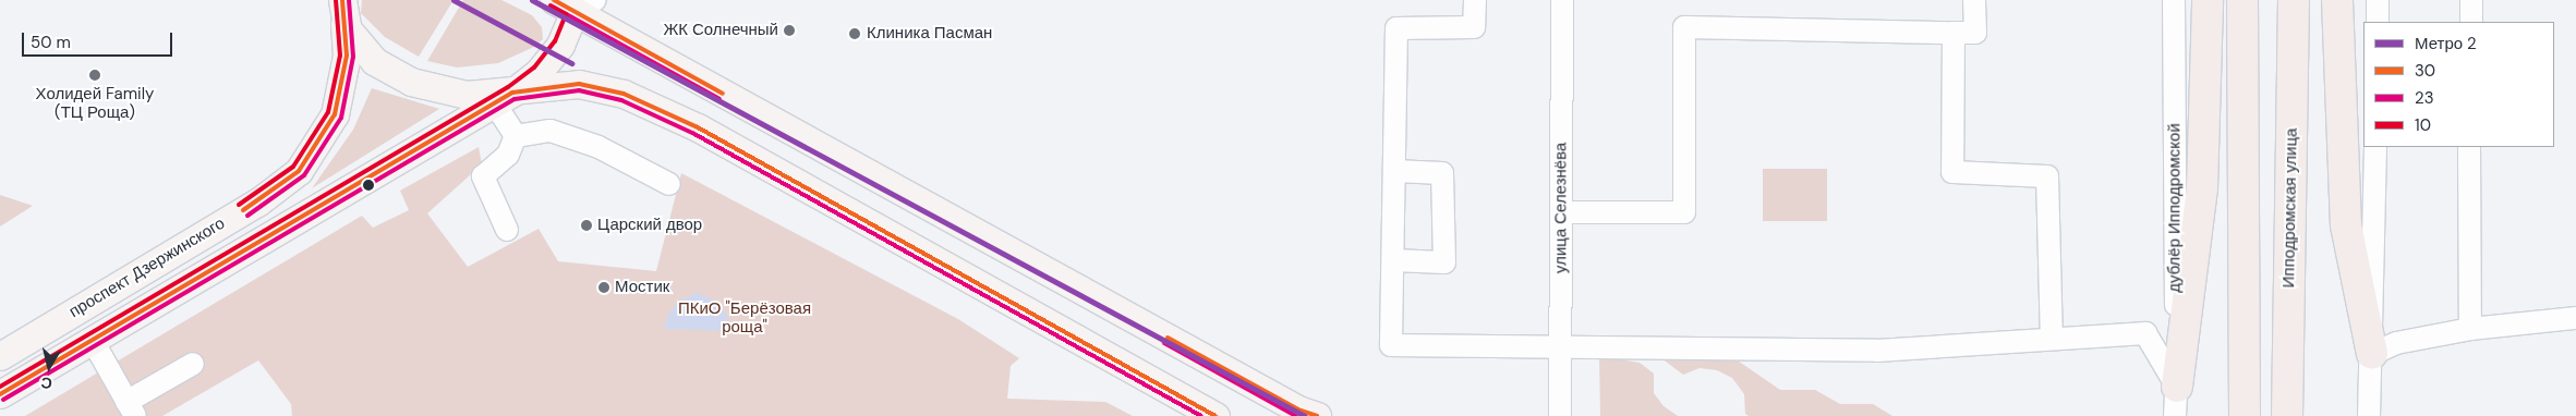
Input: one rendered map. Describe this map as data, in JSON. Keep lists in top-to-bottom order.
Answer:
{
  "streets": {
    "highway": ["Ипподромская улица"],
    "main road": ["проспект Дзержинского"],
    "street": ["улица Селезнёва", "дублёр Ипподромской"]
  },
  "parks": ["ПКиО \"Берёзовая роща\""],
  "places": [
    "ЖК Солнечный",
    "Клиника Пасман",
    "Холидей Family (ТЦ Роща)",
    "Царский двор",
    "Мостик"
  ],
  "lines": [
    "metro line 2",
    "transit line 30",
    "transit line 23",
    "transit line 10"
  ],
  "legend": [
    "Метро 2",
    "30",
    "23",
    "10"
  ],
  "scale_bar": "50 m",
  "north": "bottom"
}
